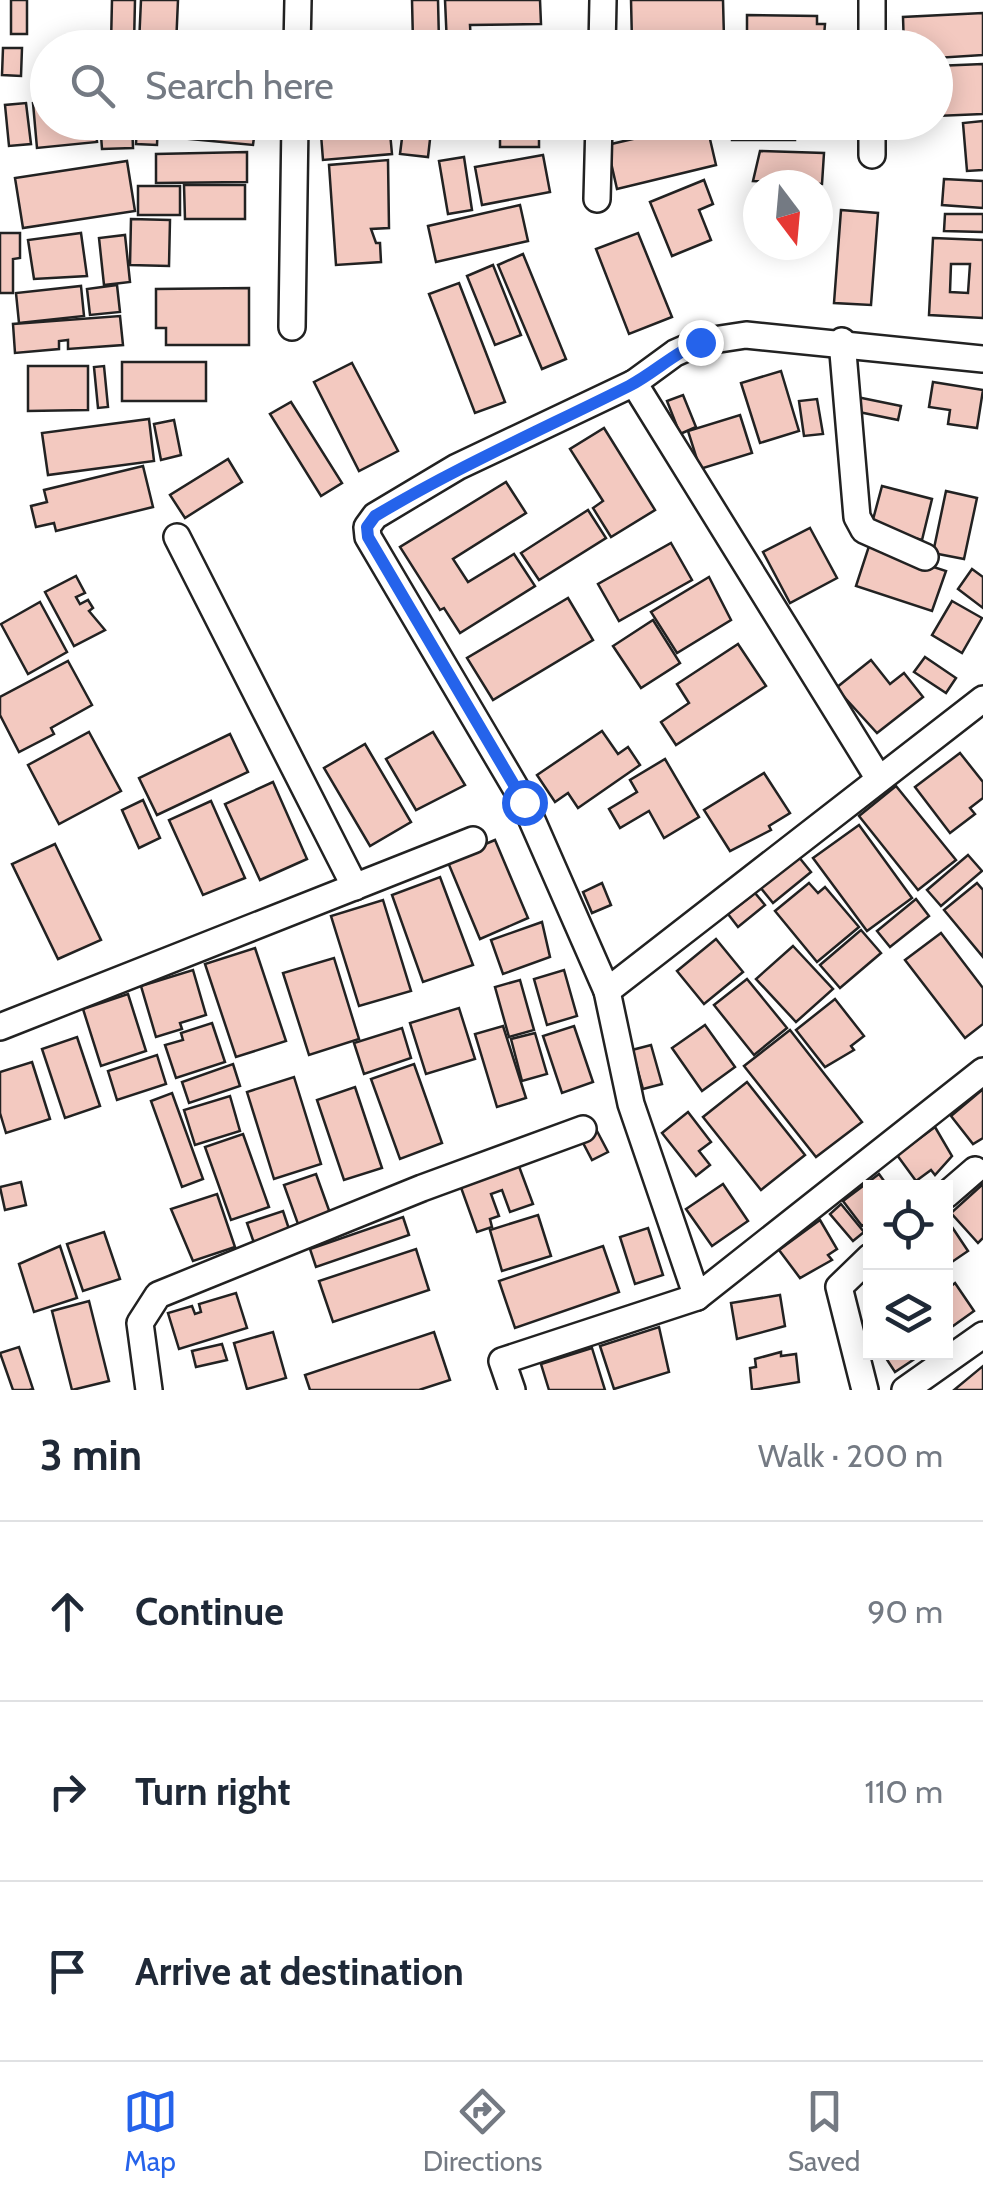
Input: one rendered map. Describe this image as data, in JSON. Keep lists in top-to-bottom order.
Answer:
{
  "north": "bottom",
  "page": {
    "search": "Search here",
    "heading": ["3 min", "Walk · 200 m"],
    "list": [
      ["Continue", "90 m"],
      ["Turn right", "110 m"],
      "Arrive at destination"
    ],
    "nav": ["Map", "Directions", "Saved"]
  }
}
